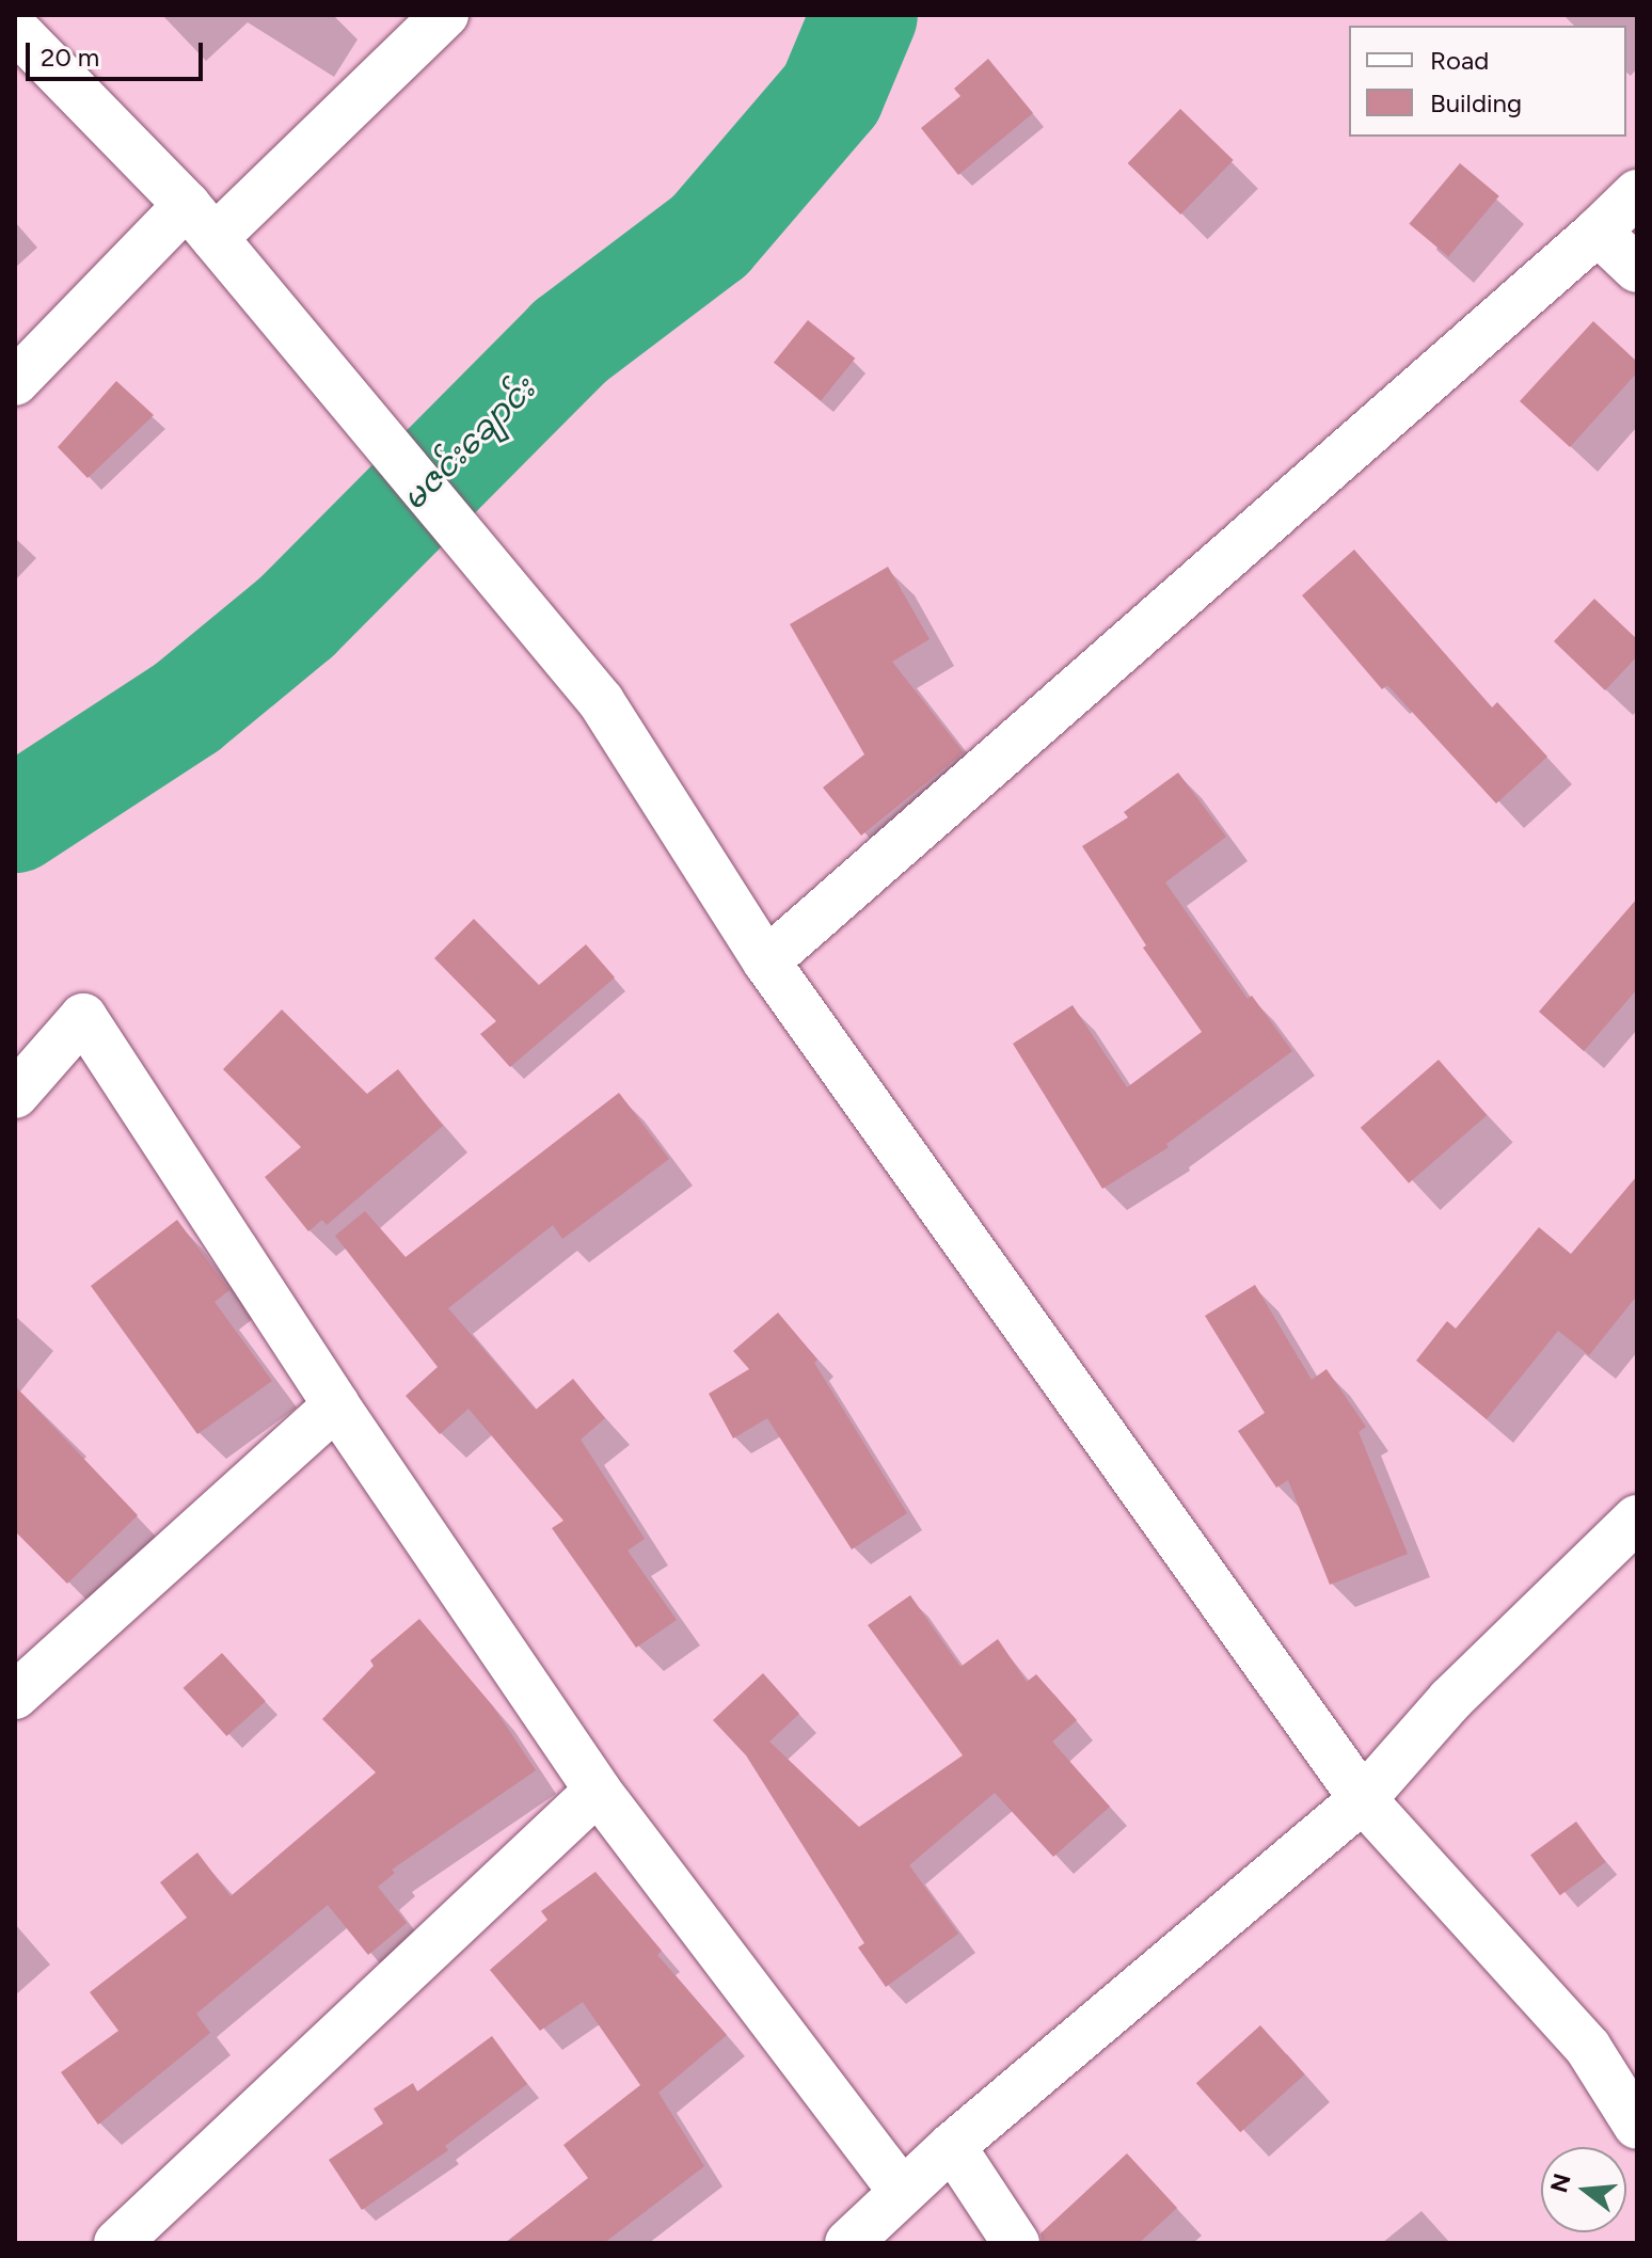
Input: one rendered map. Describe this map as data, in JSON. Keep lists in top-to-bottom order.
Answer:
{
  "water": ["မဇင်းချောင်း"],
  "legend": ["Road", "Building"],
  "scale_bar": "20 m",
  "north": "left"
}
